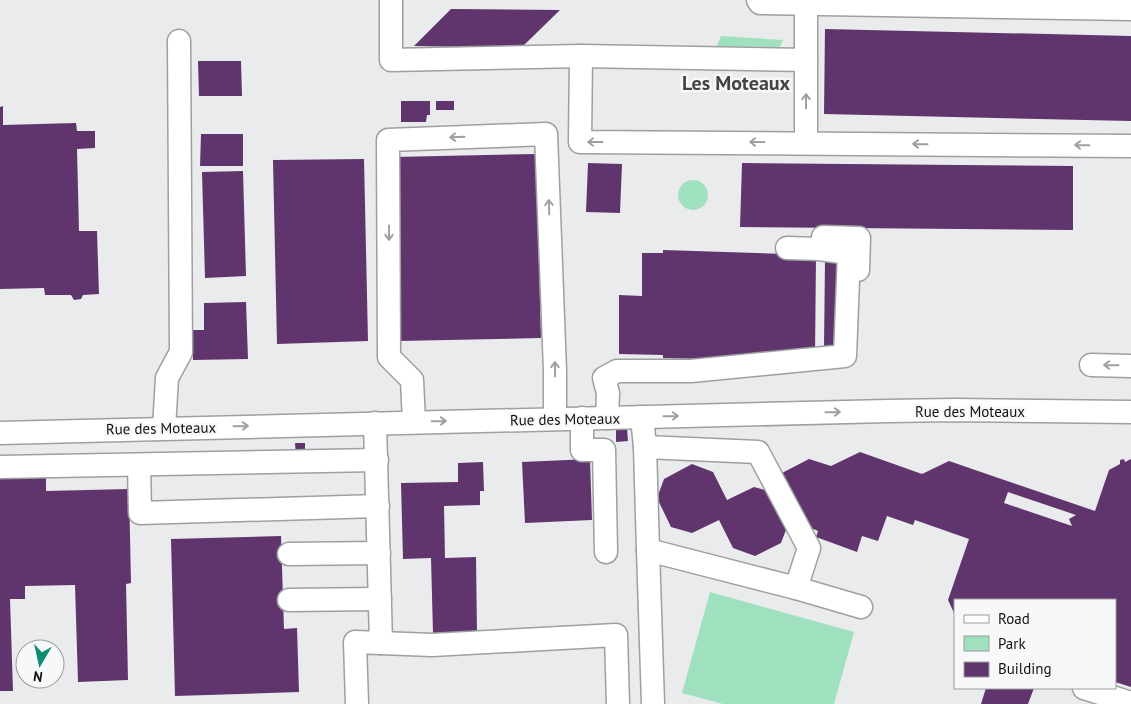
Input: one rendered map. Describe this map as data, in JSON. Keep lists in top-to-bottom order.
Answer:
{
  "streets": {
    "street": ["Rue des Moteaux"]
  },
  "districts": ["Les Moteaux"],
  "legend": ["Road", "Park", "Building"],
  "north": "bottom"
}
